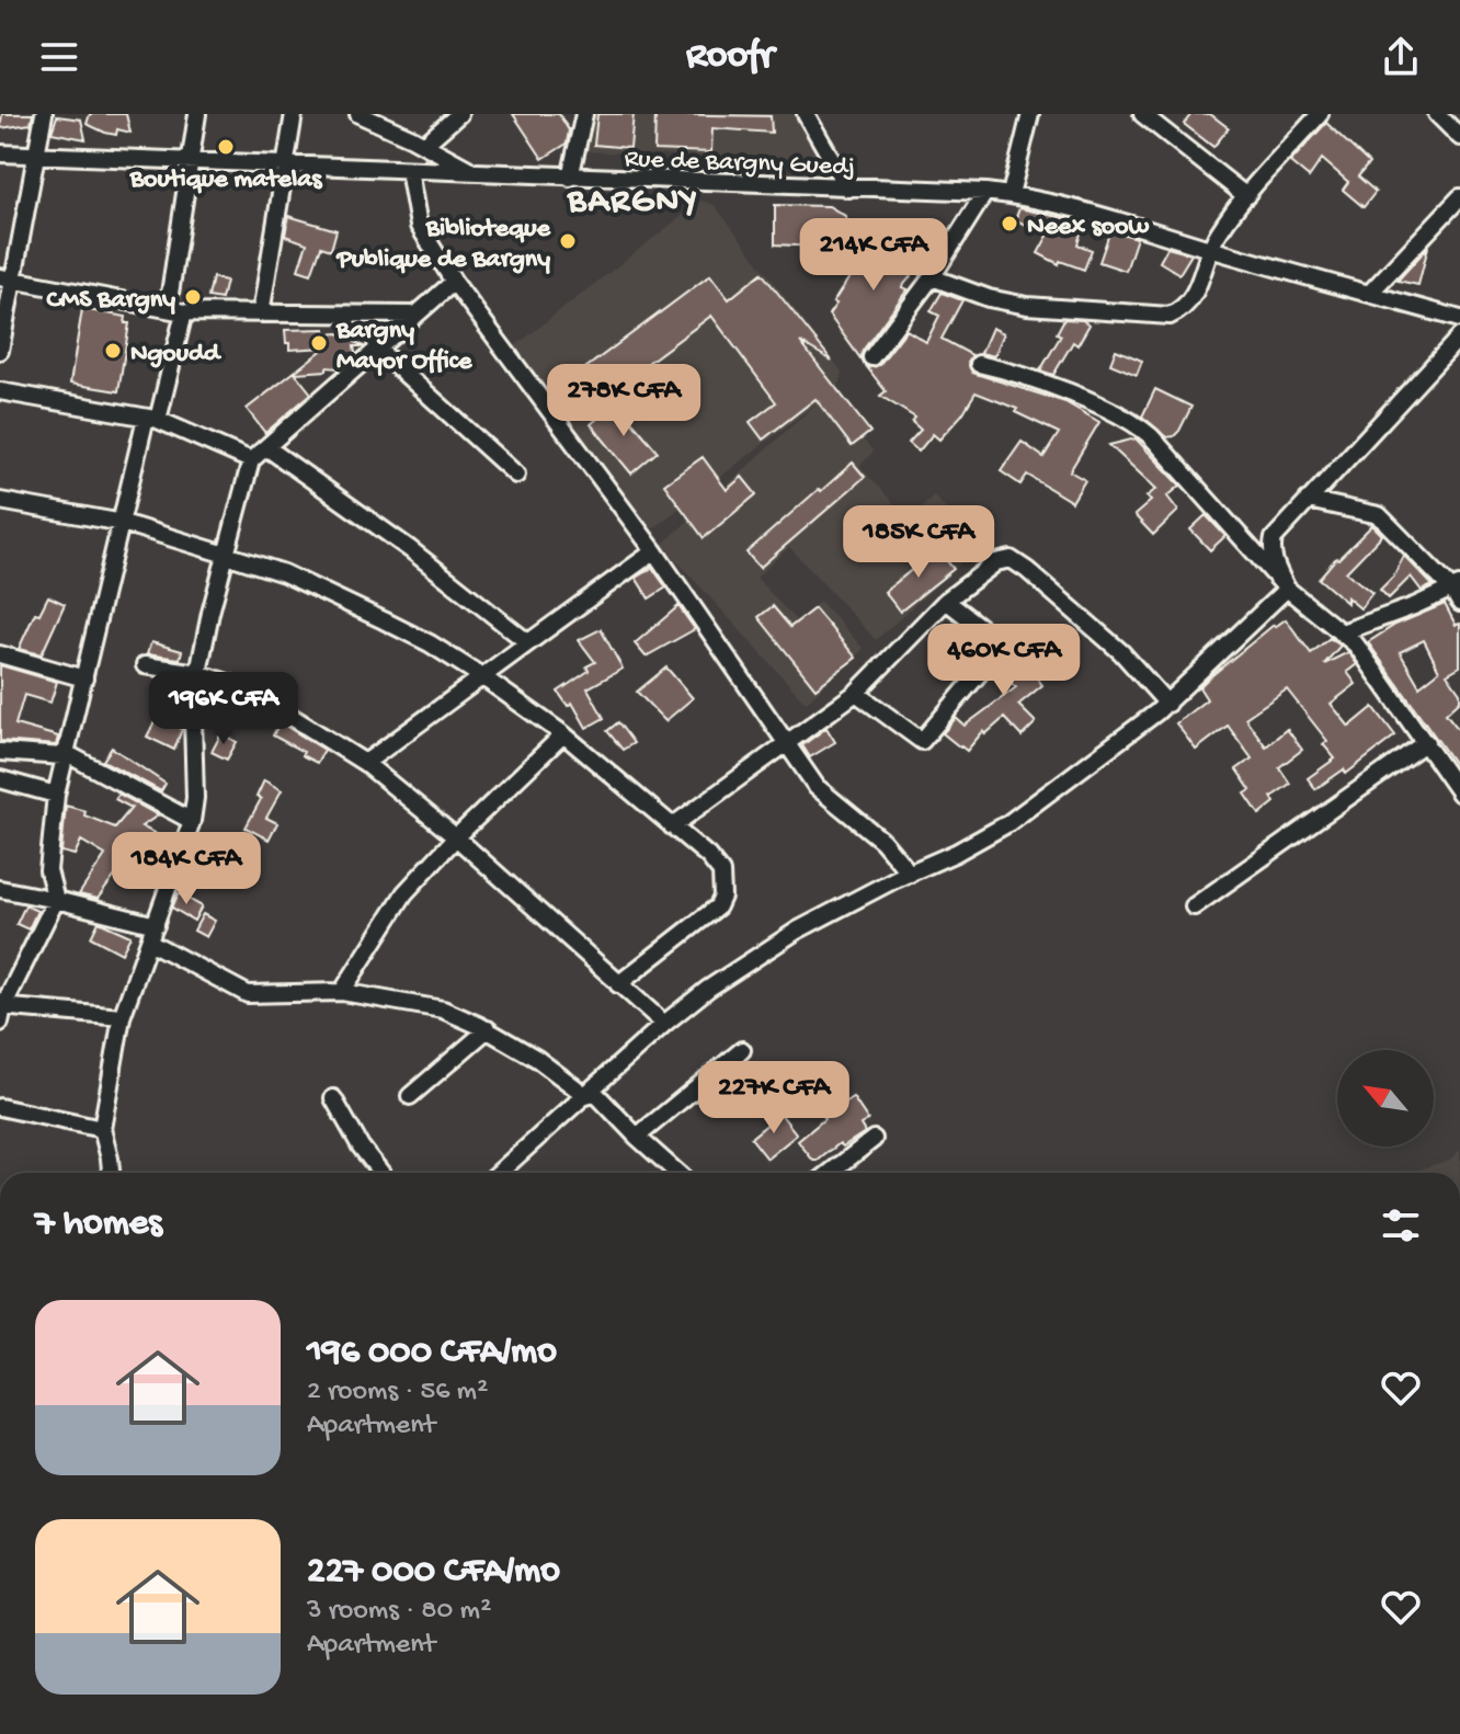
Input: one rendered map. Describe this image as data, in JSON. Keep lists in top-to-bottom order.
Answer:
{
  "streets": {
    "street": ["Rue de Bargny Guedj"]
  },
  "districts": ["BARGNY"],
  "places": [
    "Boutique matelas",
    "Neex soow",
    "Biblioteque Publique de Bargny",
    "CMS Bargny",
    "Bargny Mayor Office",
    "Ngoudd"
  ],
  "north": "top left",
  "page": {
    "header": "Roofr",
    "price": [
      "214K CFA",
      "278K CFA",
      "185K CFA",
      "460K CFA",
      "196K CFA",
      "184K CFA",
      "227K CFA"
    ],
    "heading": "7 homes",
    "list": [
      {
        "name": "196 000 CFA/mo",
        "note": "2 rooms · 56 m² · Apartment"
      },
      {
        "name": "227 000 CFA/mo",
        "note": "3 rooms · 80 m² · Apartment"
      }
    ]
  }
}
